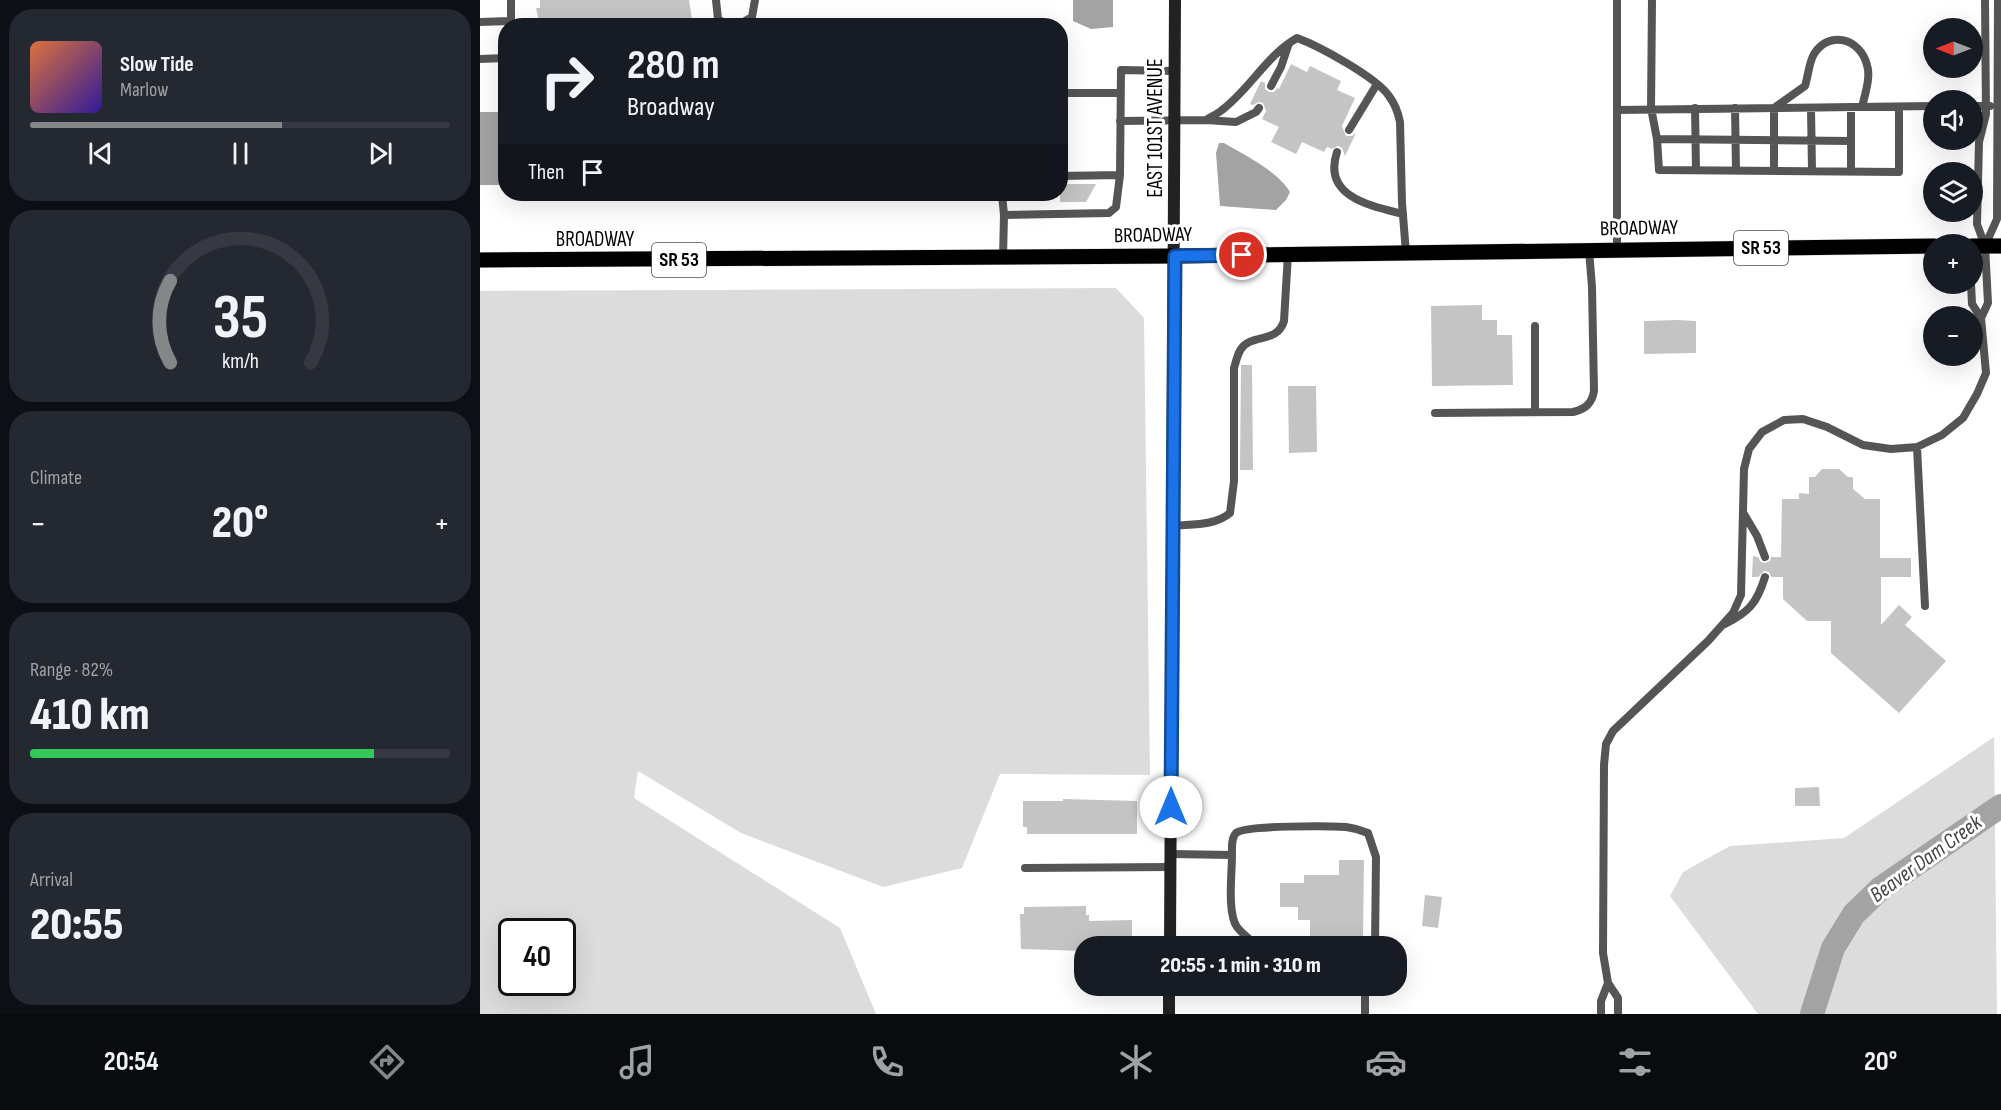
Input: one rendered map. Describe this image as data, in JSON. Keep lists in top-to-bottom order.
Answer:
{
  "streets": {
    "main road": ["BROADWAY", "SR 53"],
    "street": ["EAST 101ST AVENUE"]
  },
  "crossings": [
    ["EAST 101ST AVENUE", "BROADWAY"]
  ],
  "water": ["Beaver Dam Creek"],
  "north": "left",
  "page": {
    "map_buttons": ["+", "−"],
    "turn": ["280 m", "Broadway"],
    "song": ["Slow Tide", "Marlow"],
    "then": "Then",
    "tile": [
      "Climate",
      ["Range · 82%", "410 km"],
      ["Arrival", "20:55"]
    ],
    "heat": ["−", "20°", "+"],
    "limit": "40",
    "trip": "20:55 · 1 min · 310 m",
    "tabs": ["20:54", "20°"],
    "gauge": ["35", "km/h"]
  }
}
